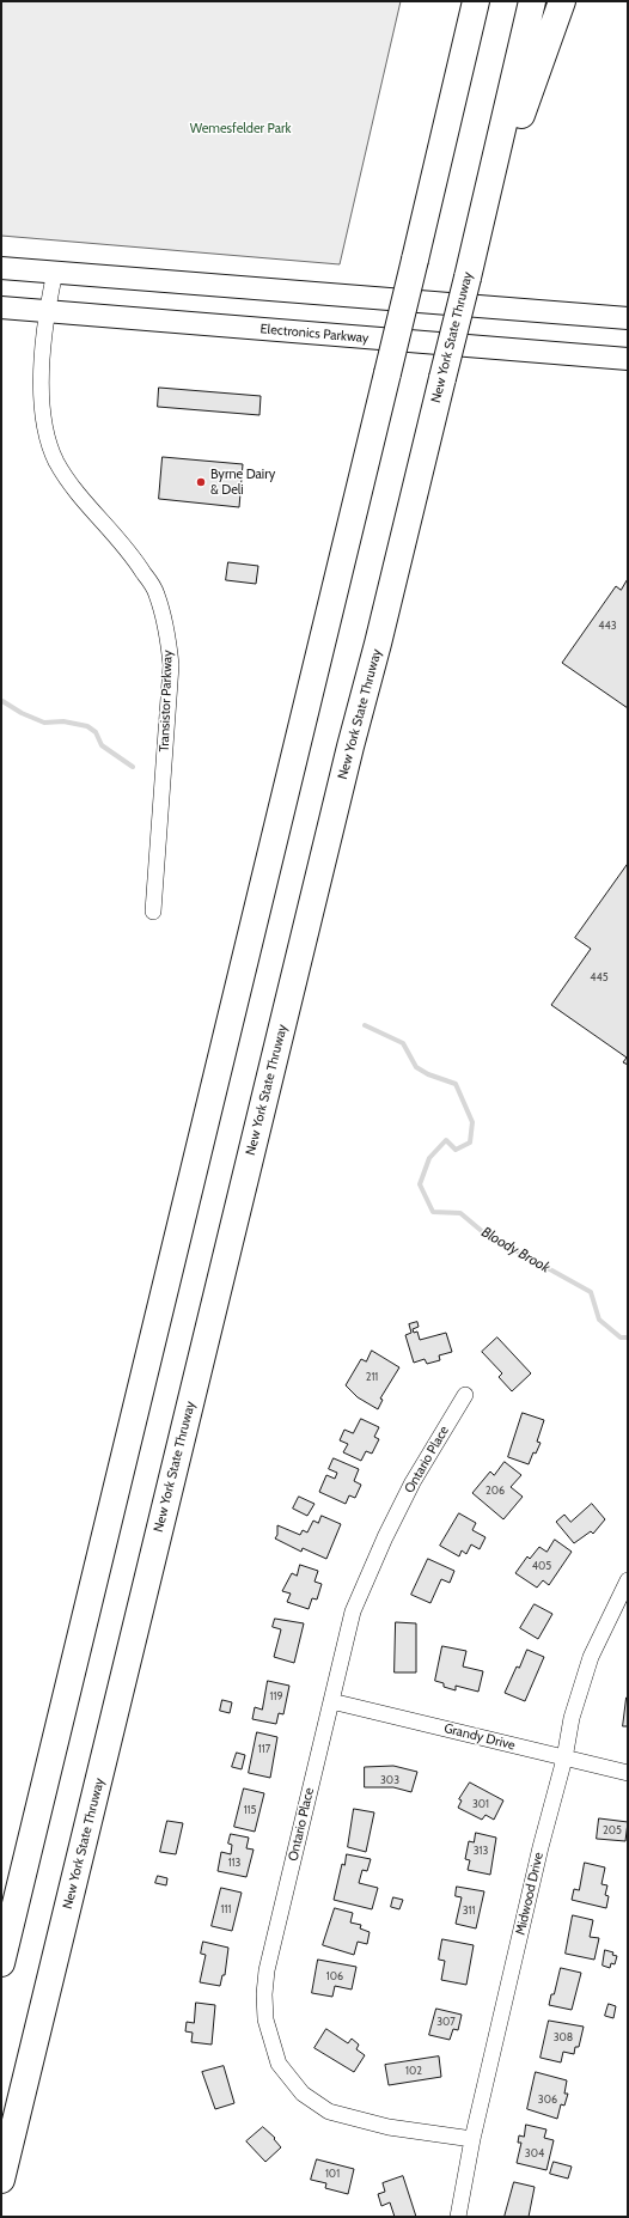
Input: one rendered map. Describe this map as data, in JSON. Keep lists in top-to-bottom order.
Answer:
{
  "streets": {
    "highway": ["New York State Thruway"],
    "main road": ["Electronics Parkway"],
    "street": [
      "Transistor Parkway",
      "Ontario Place",
      "Grandy Drive",
      "Midwood Drive"
    ]
  },
  "crossings": [
    ["Electronics Parkway", "Transistor Parkway"],
    ["Ontario Place", "Grandy Drive"],
    ["Ontario Place", "Midwood Drive"],
    ["Grandy Drive", "Midwood Drive"]
  ],
  "water": ["Bloody Brook"],
  "parks": ["Wemesfelder Park"],
  "places": ["Byrne Dairy & Deli"],
  "house_numbers": [
    "443",
    "445",
    "211",
    "206",
    "405",
    "119",
    "117",
    "303",
    "301",
    "115",
    "205",
    "313",
    "113",
    "111",
    "311",
    "106",
    "307",
    "308",
    "102",
    "306",
    "304",
    "101"
  ]
}
